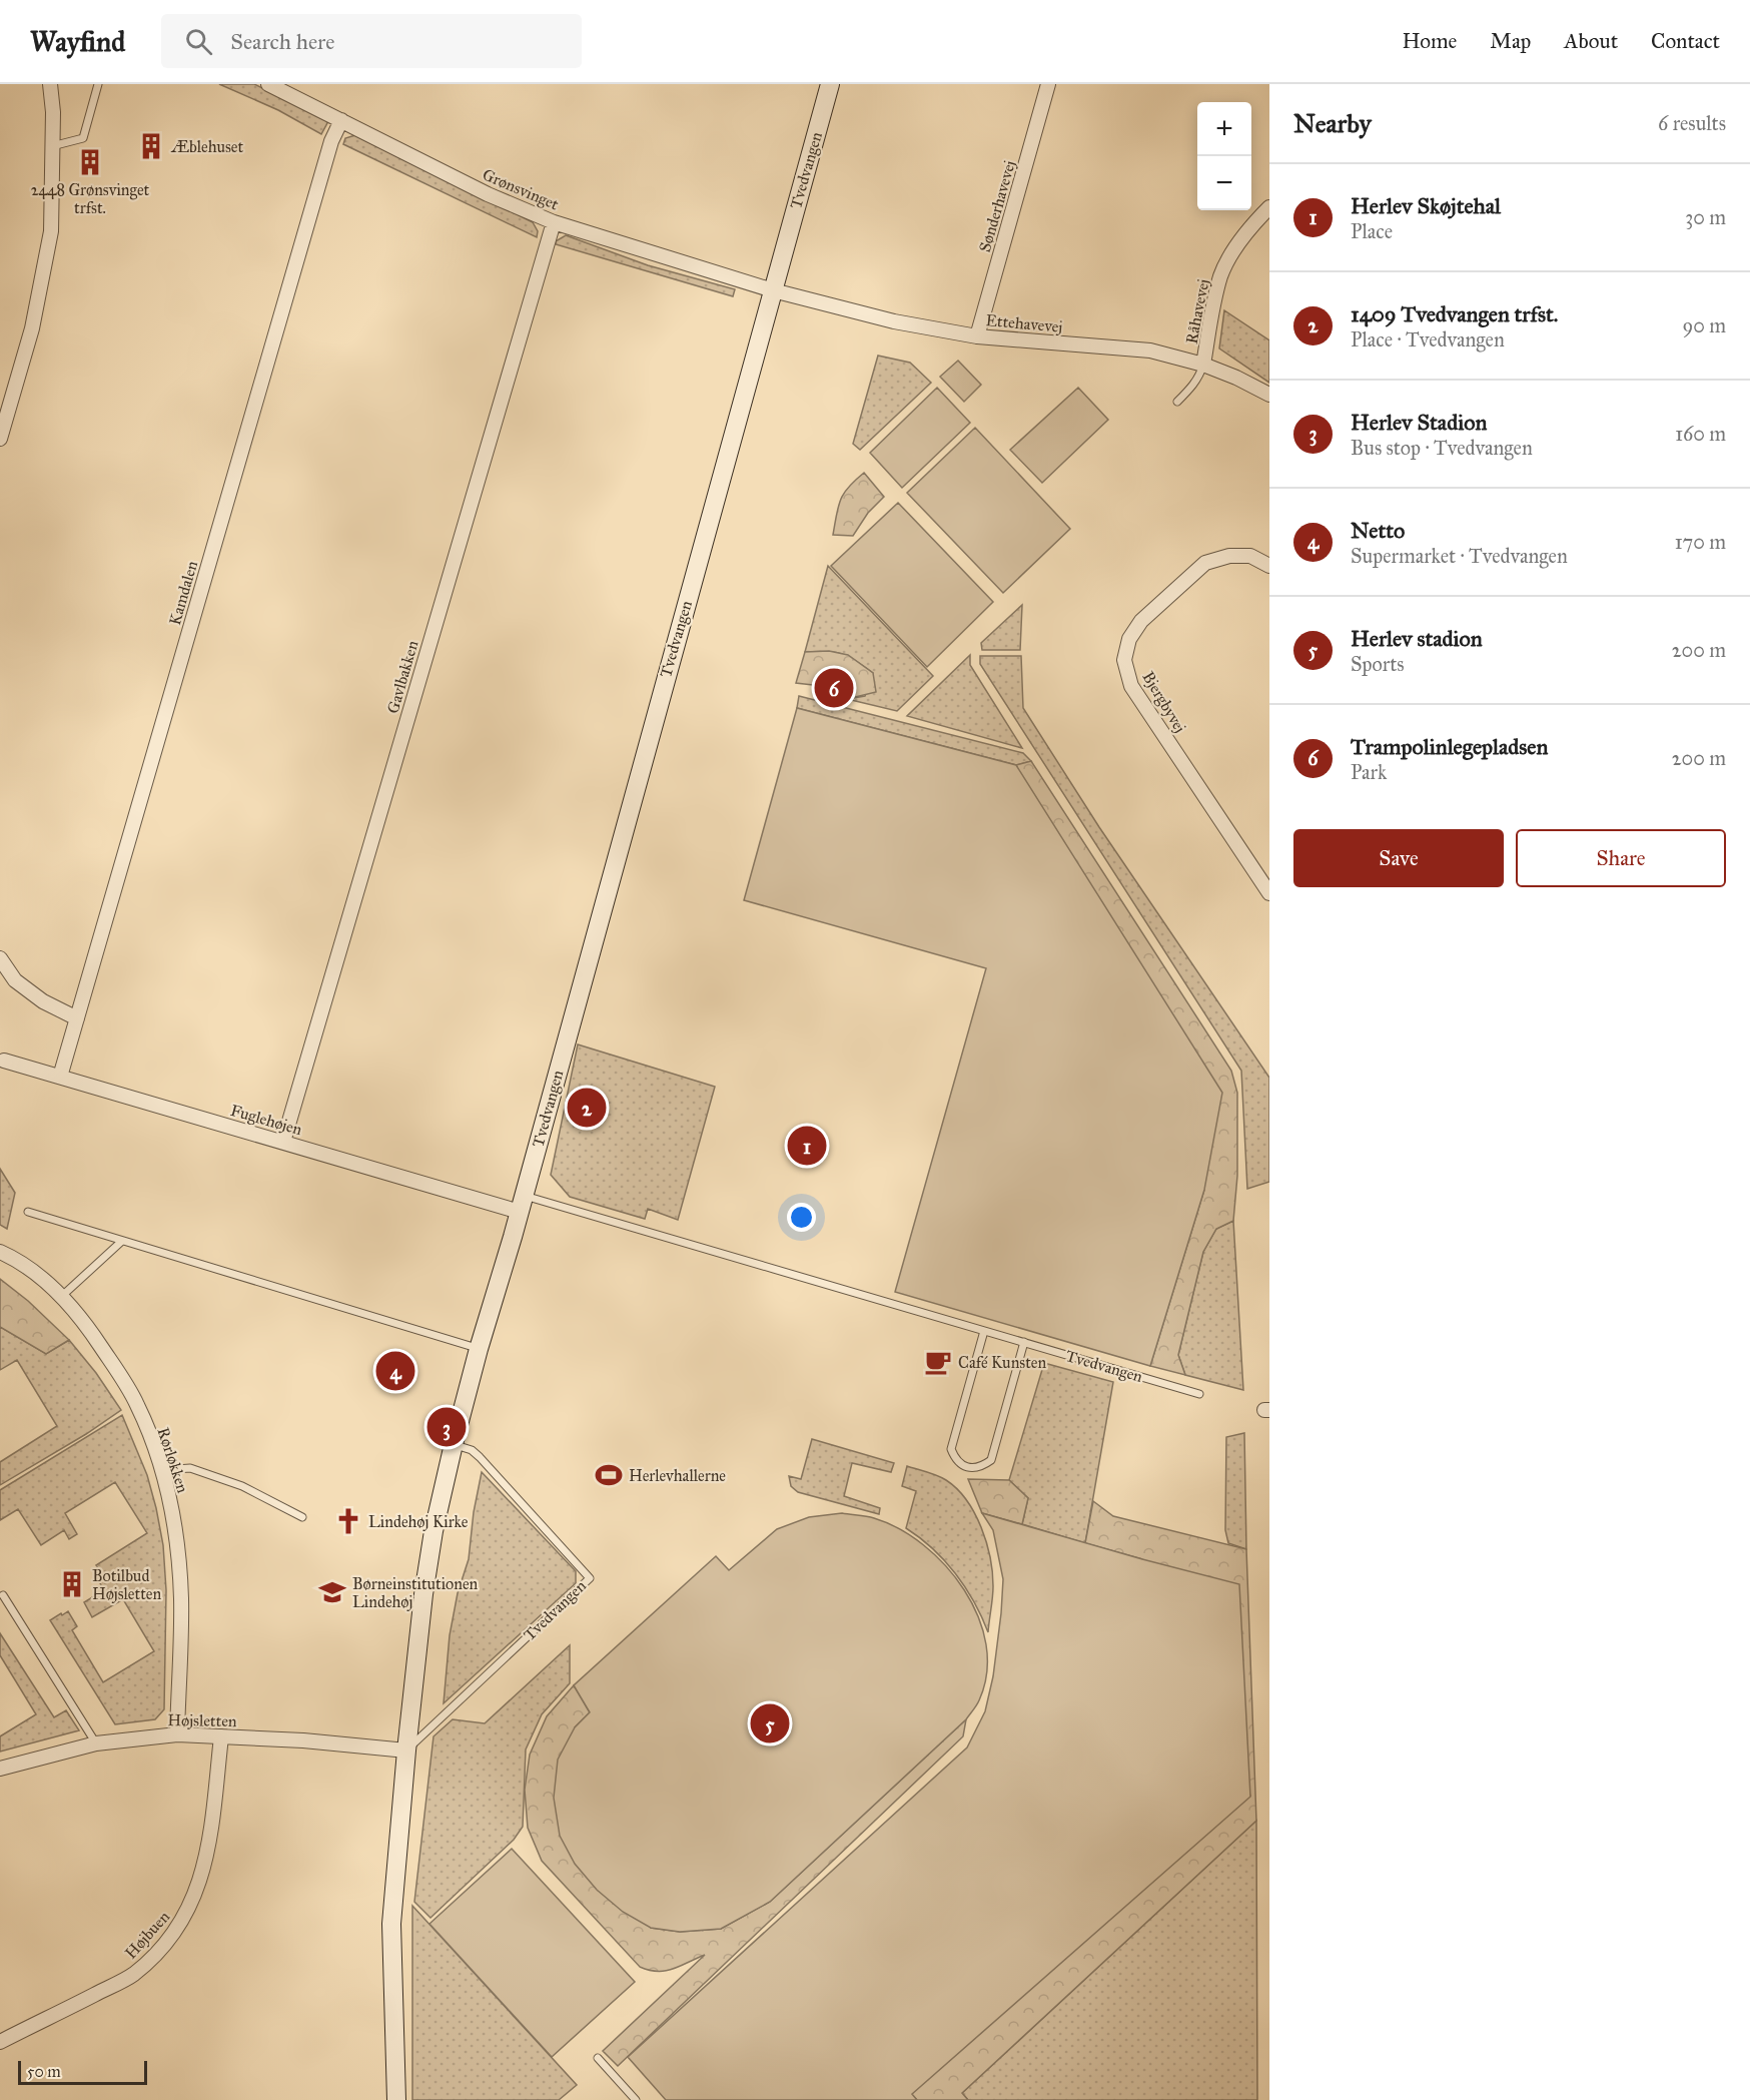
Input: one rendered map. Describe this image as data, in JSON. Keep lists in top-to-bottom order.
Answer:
{
  "streets": {
    "street": [
      "Tvedvangen",
      "Grønsvinget",
      "Sønderhavevej",
      "Råhavevej",
      "Ettehavevej",
      "Kamdalen",
      "Gavlbakken",
      "Bjergbyvej",
      "Fuglehøjen",
      "Rørløkken",
      "Højsletten",
      "Højbuen"
    ]
  },
  "crossings": [
    ["Tvedvangen", "Grønsvinget"],
    ["Tvedvangen", "Ettehavevej"],
    ["Tvedvangen", "Fuglehøjen"],
    ["Tvedvangen", "Højsletten"],
    ["Grønsvinget", "Ettehavevej"],
    ["Grønsvinget", "Kamdalen"],
    ["Grønsvinget", "Gavlbakken"],
    ["Sønderhavevej", "Ettehavevej"],
    ["Råhavevej", "Ettehavevej"],
    ["Kamdalen", "Fuglehøjen"],
    ["Gavlbakken", "Fuglehøjen"],
    ["Rørløkken", "Højsletten"],
    ["Højsletten", "Højbuen"]
  ],
  "places": {
    "building": ["Æblehuset", "2448 Grønsvinget trfst.", "Botilbud Højsletten"],
    "cafe": ["Café Kunsten"],
    "sports": ["Herlevhallerne"],
    "church": ["Lindehøj Kirke"],
    "school or university": ["Børneinstitutionen Lindehøj"]
  },
  "scale_bar": "50 m",
  "page": {
    "header": "Wayfind",
    "search": "Search here",
    "nav": [
      "Home",
      "Map",
      "About",
      "Contact"
    ],
    "heading": ["Nearby", "6 results"],
    "map_buttons": ["+", "−"],
    "list": [
      {
        "mark": "1",
        "name": "Herlev Skøjtehal",
        "note": "Place",
        "value": "30 m"
      },
      {
        "mark": "2",
        "name": "1409 Tvedvangen trfst.",
        "note": "Place · Tvedvangen",
        "value": "90 m"
      },
      {
        "mark": "3",
        "name": "Herlev Stadion",
        "note": "Bus stop · Tvedvangen",
        "value": "160 m"
      },
      {
        "mark": "4",
        "name": "Netto",
        "note": "Supermarket · Tvedvangen",
        "value": "170 m"
      },
      {
        "mark": "5",
        "name": "Herlev stadion",
        "note": "Sports",
        "value": "200 m"
      },
      {
        "mark": "6",
        "name": "Trampolinlegepladsen",
        "note": "Park",
        "value": "200 m"
      }
    ],
    "pins": [
      "6",
      "2",
      "1",
      "4",
      "3",
      "5"
    ],
    "buttons": ["Save", "Share"],
    "scale": "50 m"
  }
}
